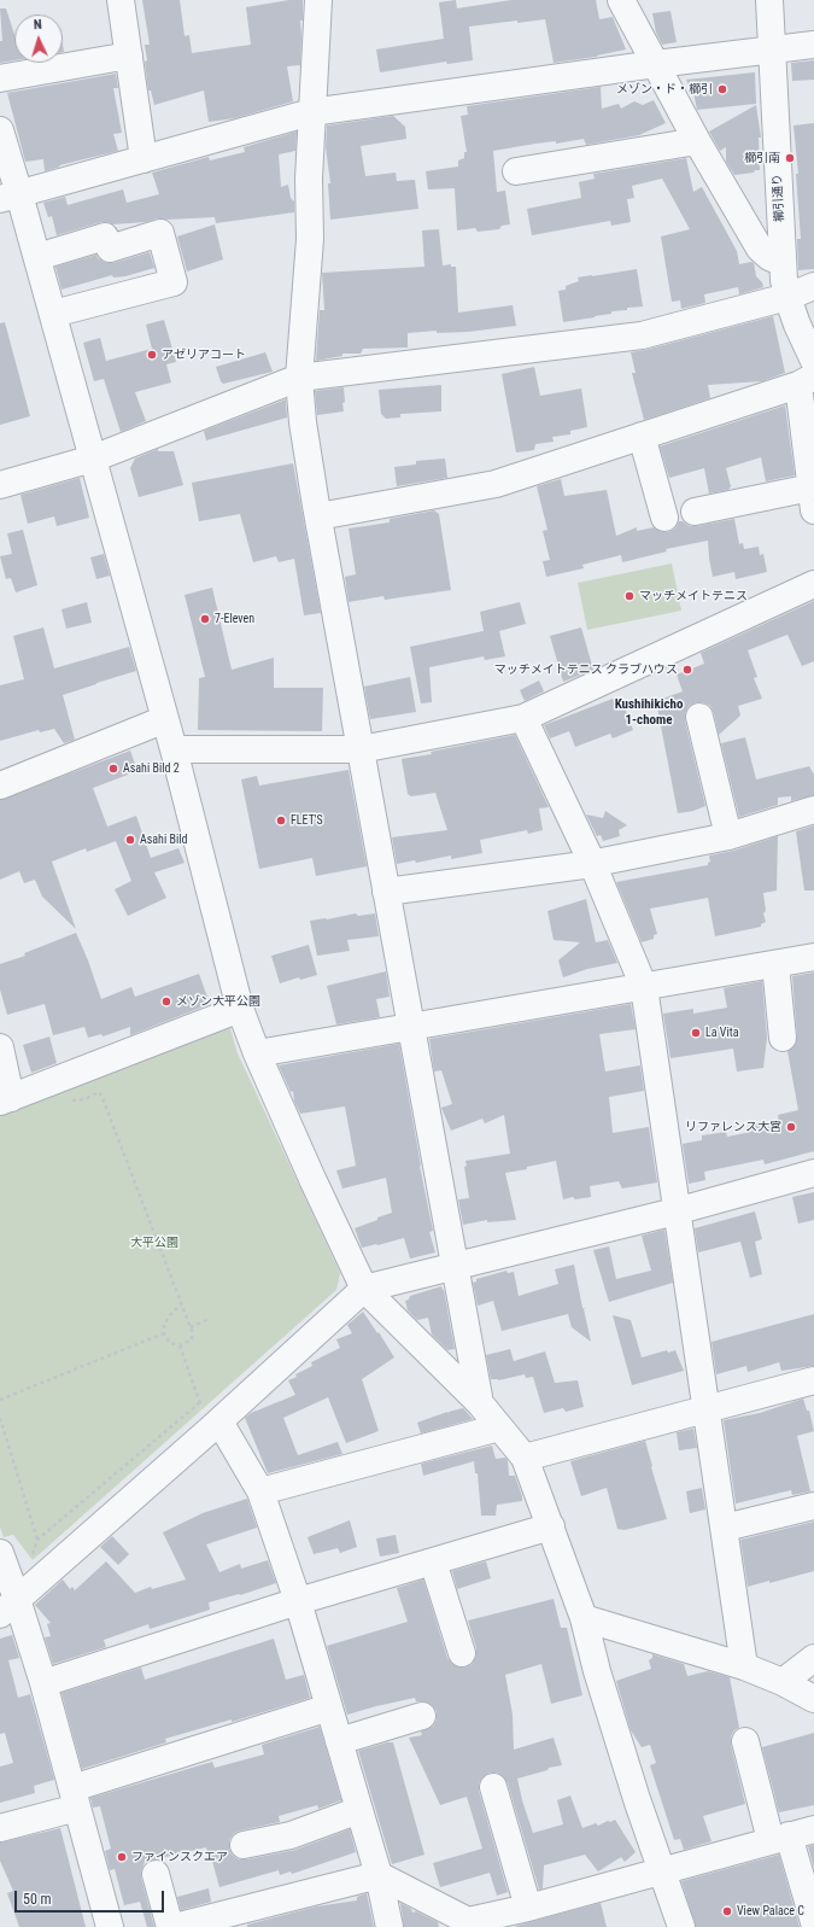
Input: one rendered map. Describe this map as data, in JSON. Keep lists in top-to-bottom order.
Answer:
{
  "streets": {
    "street": ["櫛引通り"]
  },
  "districts": ["Kushihikicho 1-chome"],
  "parks": ["大平公園"],
  "places": [
    "メゾン・ド・櫛引",
    "櫛引南",
    "アゼリアコート",
    "マッチメイトテニス",
    "7-Eleven",
    "マッチメイトテニス クラブハウス",
    "Asahi Bild 2",
    "FLET'S",
    "Asahi Bild",
    "メゾン大平公園",
    "La Vita",
    "リファレンス大宮",
    "ファインスクエア",
    "View Palace C"
  ],
  "scale_bar": "50 m",
  "north": "top"
}
